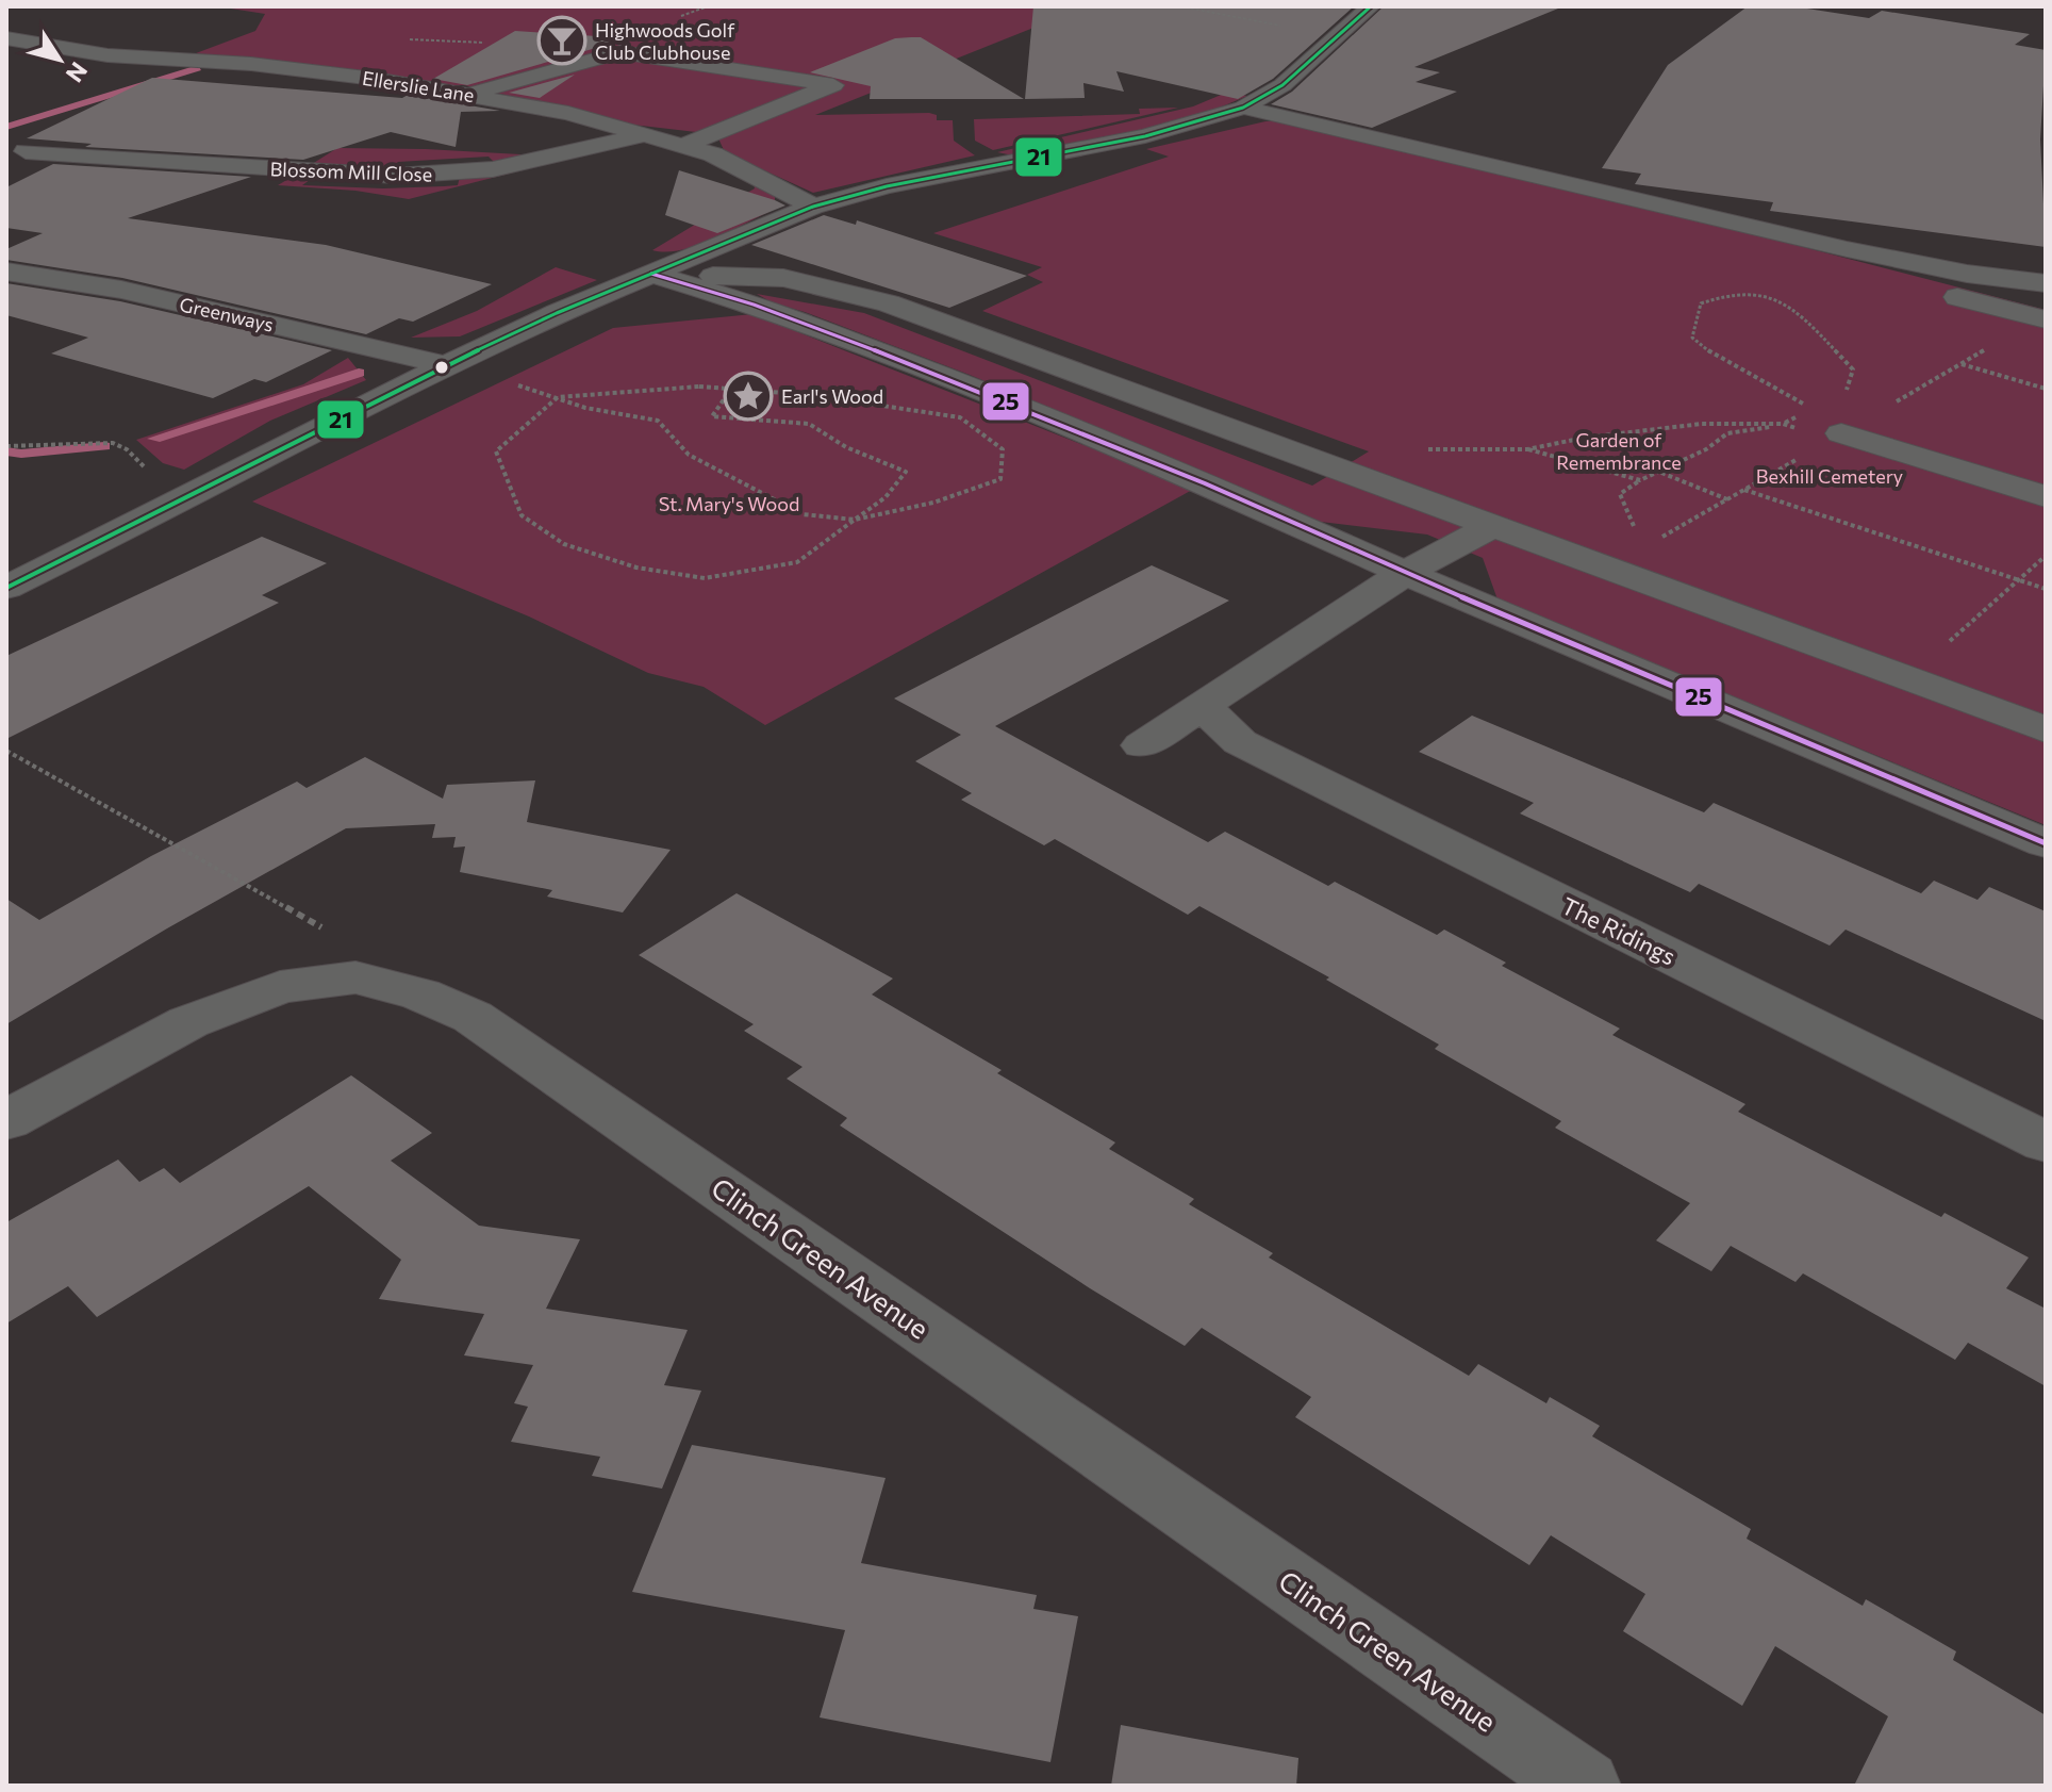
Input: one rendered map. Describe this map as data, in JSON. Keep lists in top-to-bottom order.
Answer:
{
  "streets": {
    "street": [
      "Ellerslie Lane",
      "Blossom Mill Close",
      "Greenways",
      "The Ridings",
      "Clinch Green Avenue"
    ]
  },
  "crossings": [
    ["Ellerslie Lane", "Blossom Mill Close"]
  ],
  "parks": ["Garden of Remembrance", "Bexhill Cemetery", "St. Mary's Wood"],
  "places": {
    "bar": ["Highwoods Golf Club Clubhouse"],
    "place": ["Earl's Wood"]
  },
  "lines": ["transit line 21", "transit line 25"],
  "north": "bottom right"
}
